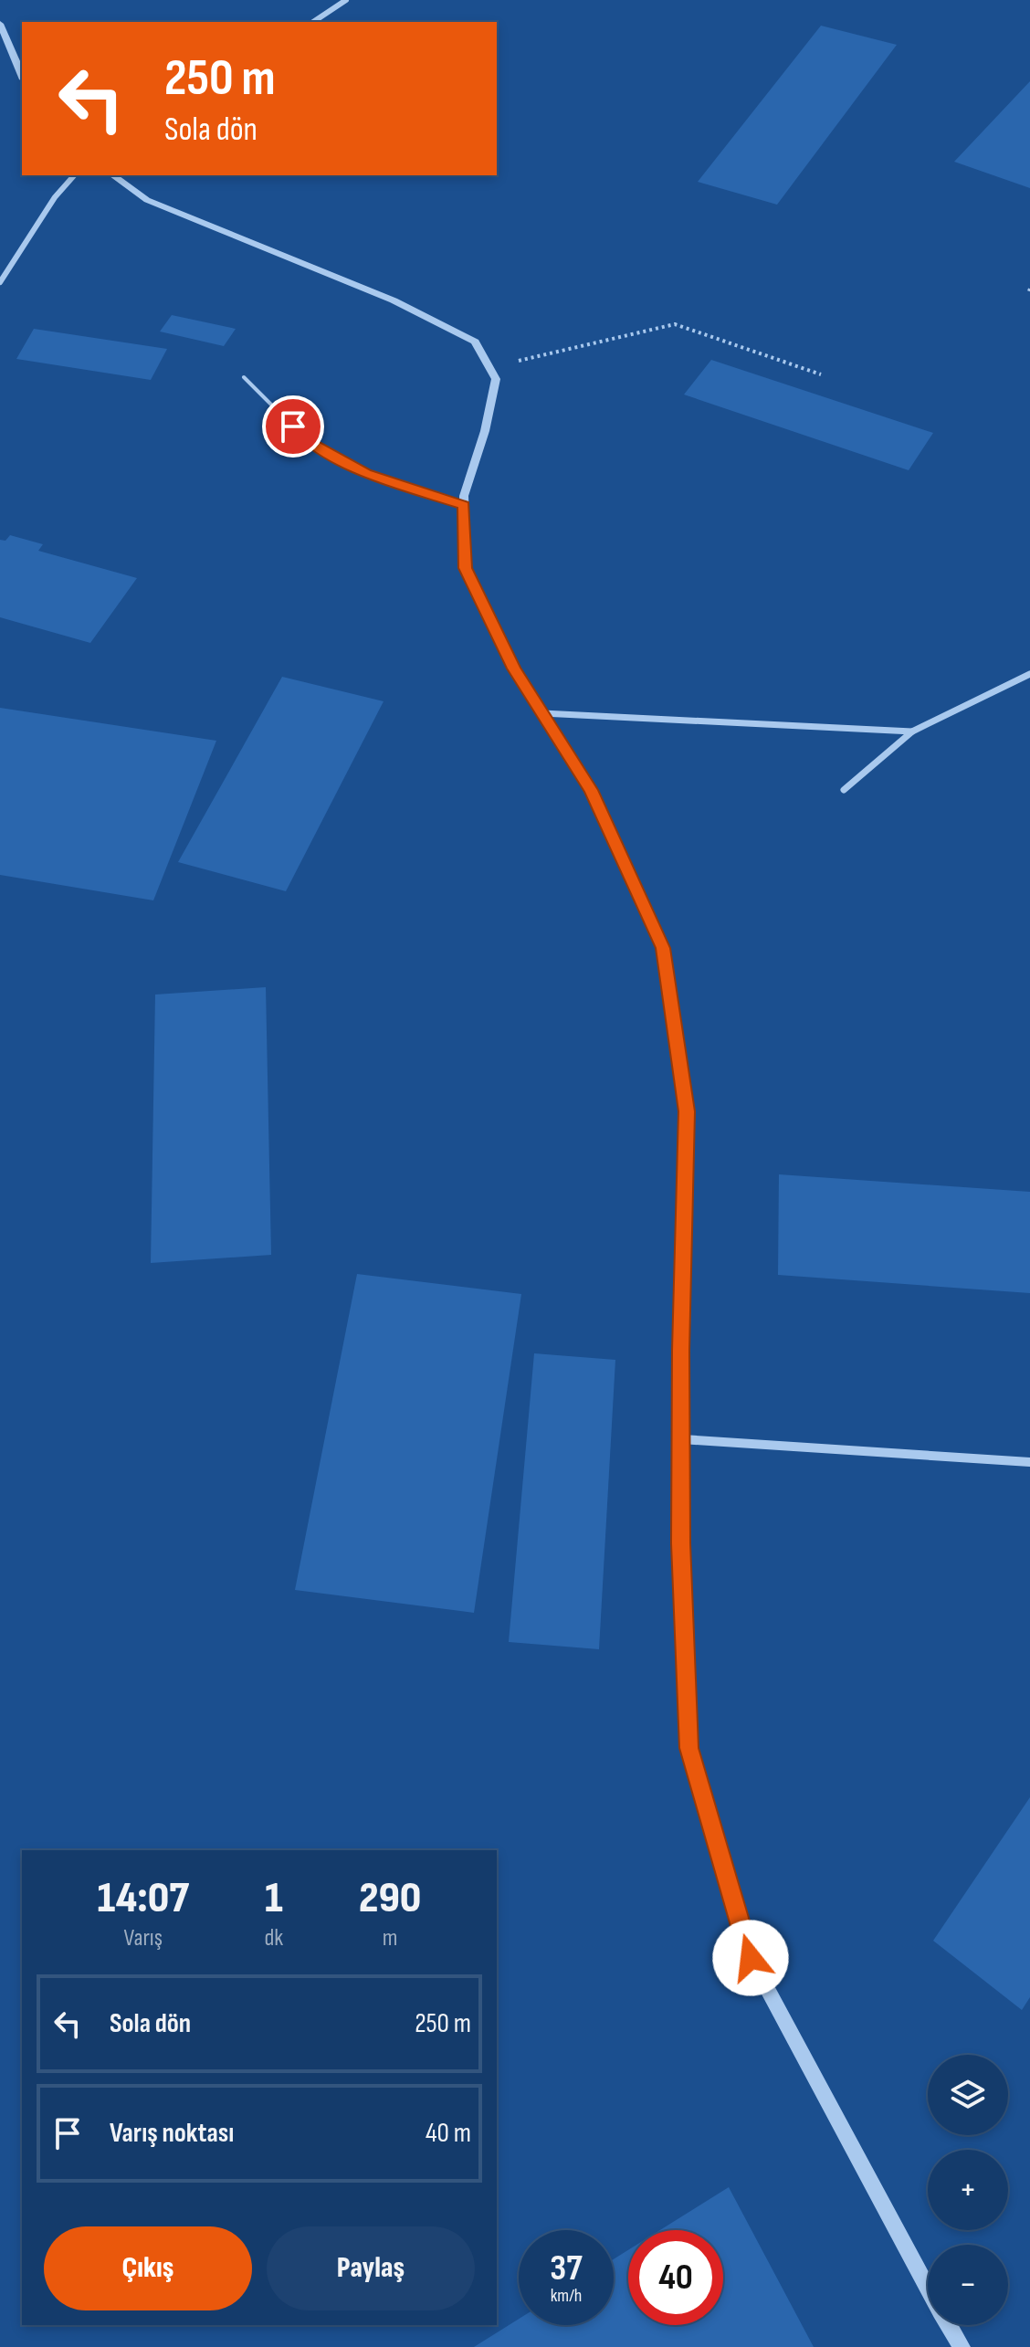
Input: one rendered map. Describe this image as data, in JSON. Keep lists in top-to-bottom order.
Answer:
{
  "page": {
    "turn": ["250 m", "Sola dön"],
    "eta": [
      "14:07",
      "Varış",
      "1",
      "dk",
      "290",
      "m"
    ],
    "list": [
      {
        "name": "Sola dön",
        "value": "250 m"
      },
      {
        "name": "Varış noktası",
        "value": "40 m"
      }
    ],
    "map_buttons": ["+", "−"],
    "buttons": ["Çıkış", "Paylaş"],
    "speed": "37 km/h",
    "limit": "40"
  }
}
